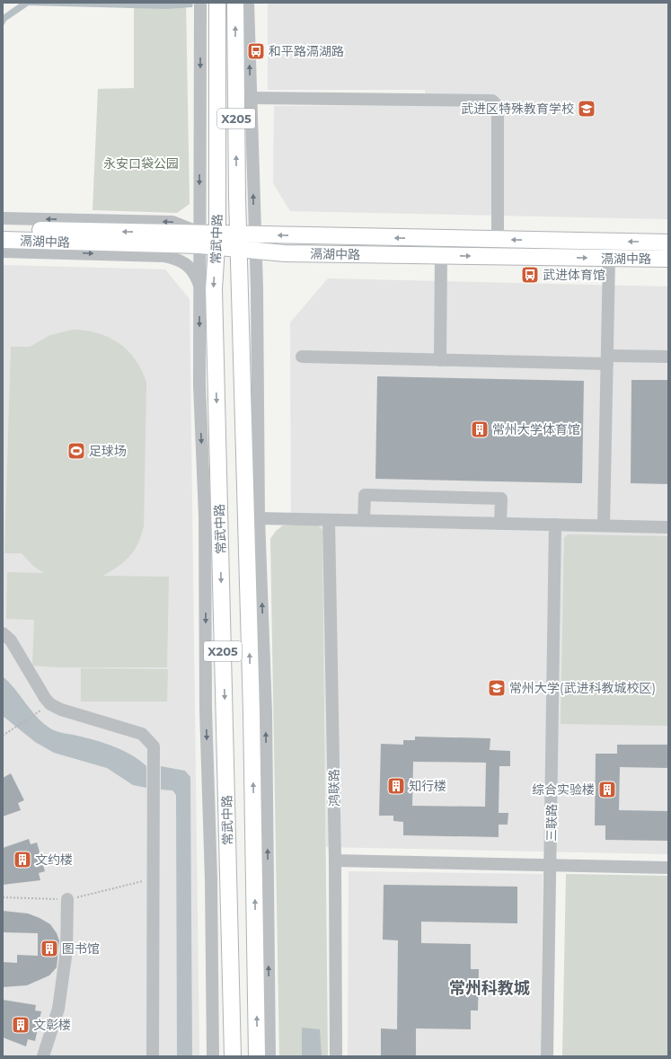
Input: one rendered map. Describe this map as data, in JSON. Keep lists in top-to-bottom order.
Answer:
{
  "streets": {
    "main road": ["X205", "常武中路", "滆湖中路"],
    "street": ["鸿联路", "三联路"]
  },
  "crossings": [
    ["常武中路", "滆湖中路"]
  ],
  "districts": ["常州科教城"],
  "parks": ["永安口袋公园"],
  "places": {
    "bus stop": ["和平路滆湖路", "武进体育馆"],
    "school or university": ["武进区特殊教育学校", "常州大学(武进科教城校区)"],
    "building": [
      "常州大学体育馆",
      "知行楼",
      "综合实验楼",
      "文约楼",
      "图书馆",
      "文彰楼"
    ],
    "sports": ["足球场"]
  }
}
